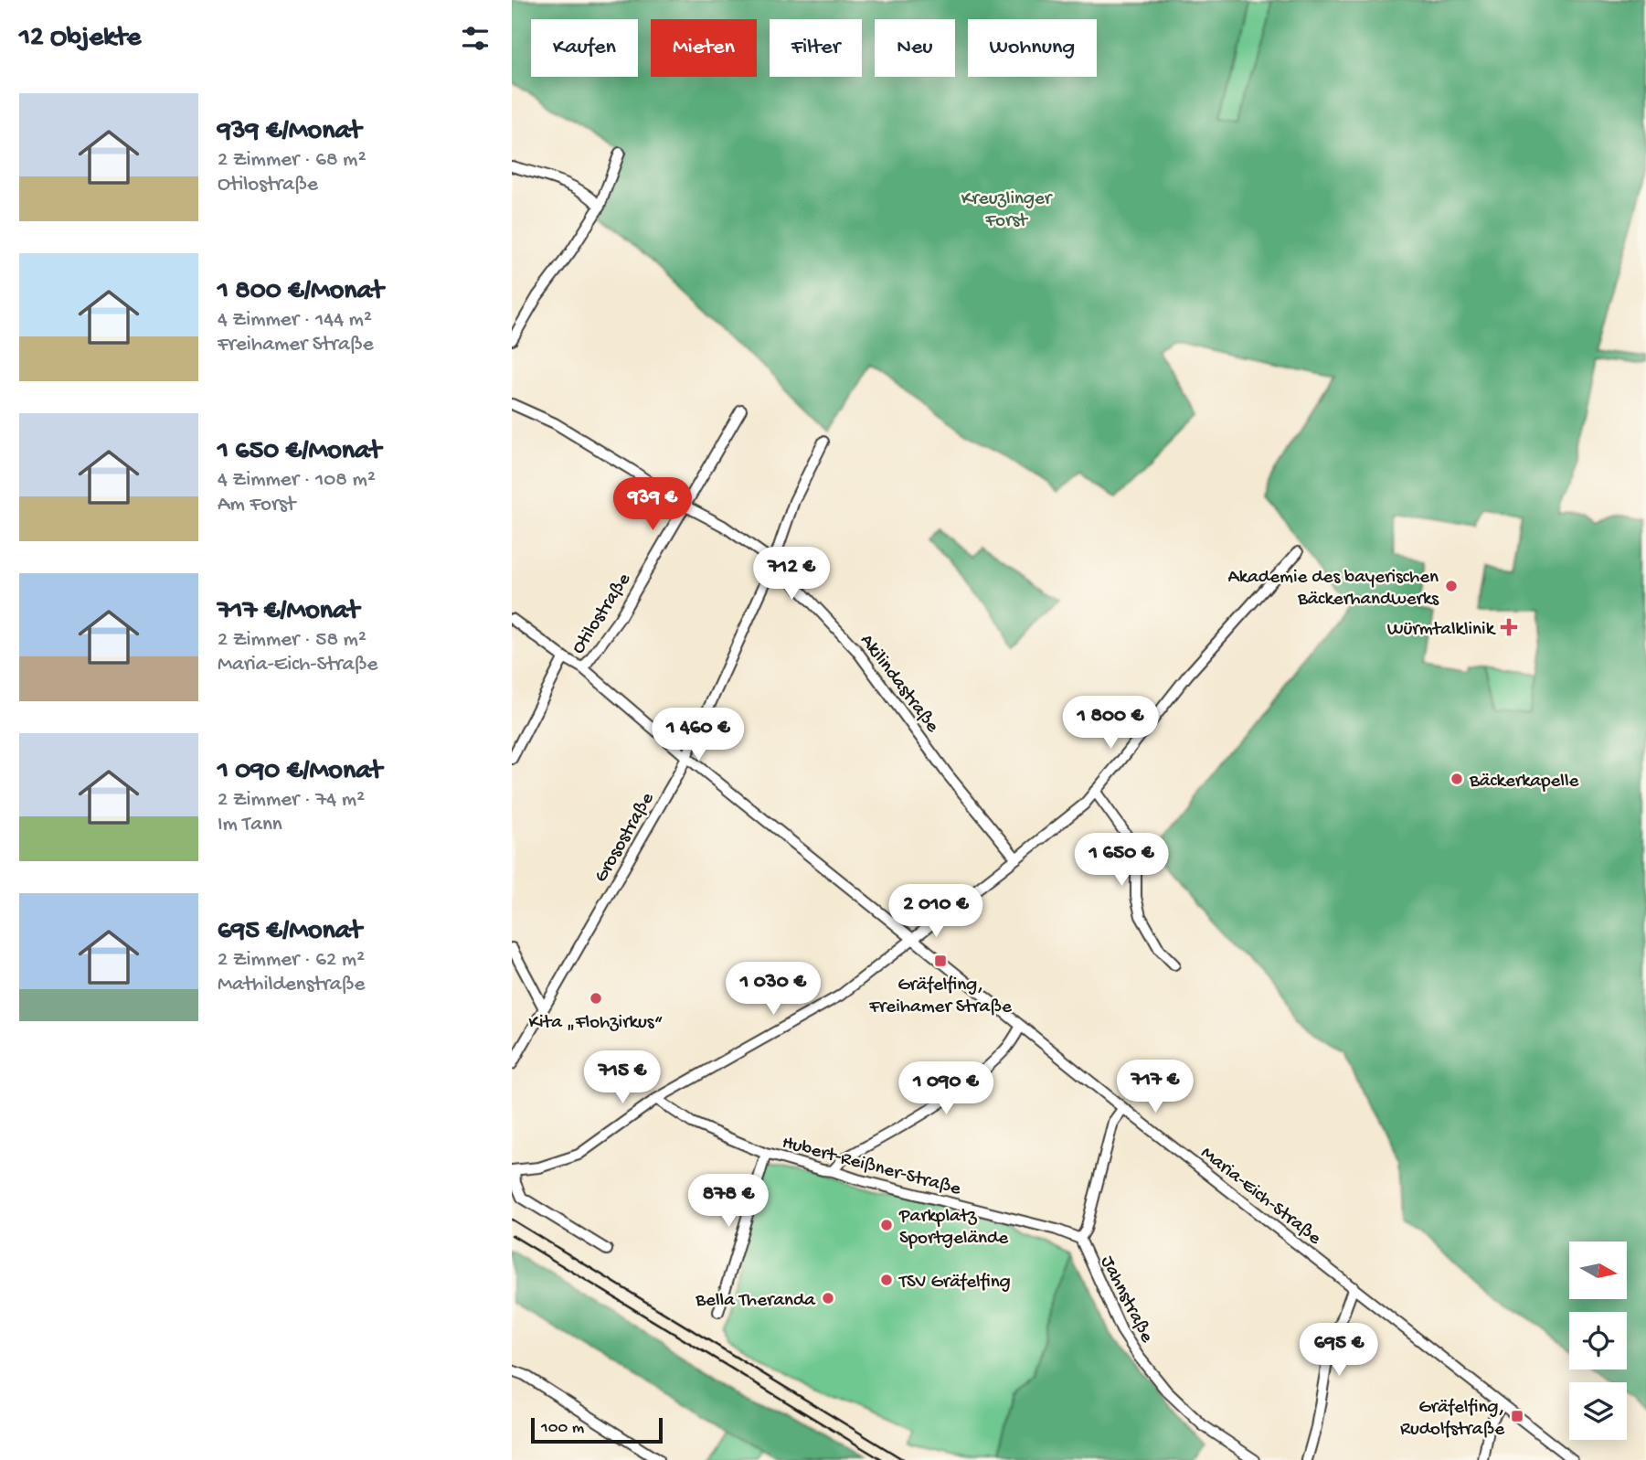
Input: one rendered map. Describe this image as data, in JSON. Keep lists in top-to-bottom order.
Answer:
{
  "streets": {
    "street": [
      "Otilostraße",
      "Akilindastraße",
      "Grosostraße",
      "Hubert-Reißner-Straße",
      "Maria-Eich-Straße",
      "Jahnstraße"
    ]
  },
  "crossings": [
    ["Otilostraße", "Akilindastraße"],
    ["Otilostraße", "Maria-Eich-Straße"],
    ["Akilindastraße", "Grosostraße"],
    ["Grosostraße", "Maria-Eich-Straße"],
    ["Hubert-Reißner-Straße", "Jahnstraße"],
    ["Maria-Eich-Straße", "Jahnstraße"]
  ],
  "parks": ["Kreuzlinger Forst"],
  "places": {
    "other": [
      "Akademie des bayerischen Bäckerhandwerks",
      "Bäckerkapelle",
      "Kita „Flohzirkus“",
      "Parkplatz Sportgelände",
      "TSV Gräfelfing",
      "Bella Theranda"
    ],
    "health": ["Würmtalklinik"],
    "transit": ["Gräfelfing, Freihamer Straße", "Gräfelfing, Rudolfstraße"]
  },
  "scale_bar": "100 m",
  "north": "right",
  "page": {
    "heading": "12 Objekte",
    "chip": [
      "Kaufen",
      "Mieten",
      "Filter",
      "Neu",
      "Wohnung"
    ],
    "list": [
      {
        "name": "939 €/Monat",
        "note": "2 Zimmer · 68 m² · Otilostraße"
      },
      {
        "name": "1 800 €/Monat",
        "note": "4 Zimmer · 144 m² · Freihamer Straße"
      },
      {
        "name": "1 650 €/Monat",
        "note": "4 Zimmer · 108 m² · Am Forst"
      },
      {
        "name": "717 €/Monat",
        "note": "2 Zimmer · 58 m² · Maria-Eich-Straße"
      },
      {
        "name": "1 090 €/Monat",
        "note": "2 Zimmer · 74 m² · Im Tann"
      },
      {
        "name": "695 €/Monat",
        "note": "2 Zimmer · 62 m² · Mathildenstraße"
      }
    ],
    "price": [
      "939 €",
      "712 €",
      "1 800 €",
      "1 460 €",
      "1 650 €",
      "2 010 €",
      "1 030 €",
      "715 €",
      "717 €",
      "1 090 €",
      "878 €",
      "695 €"
    ],
    "scale": "100 m"
  }
}
